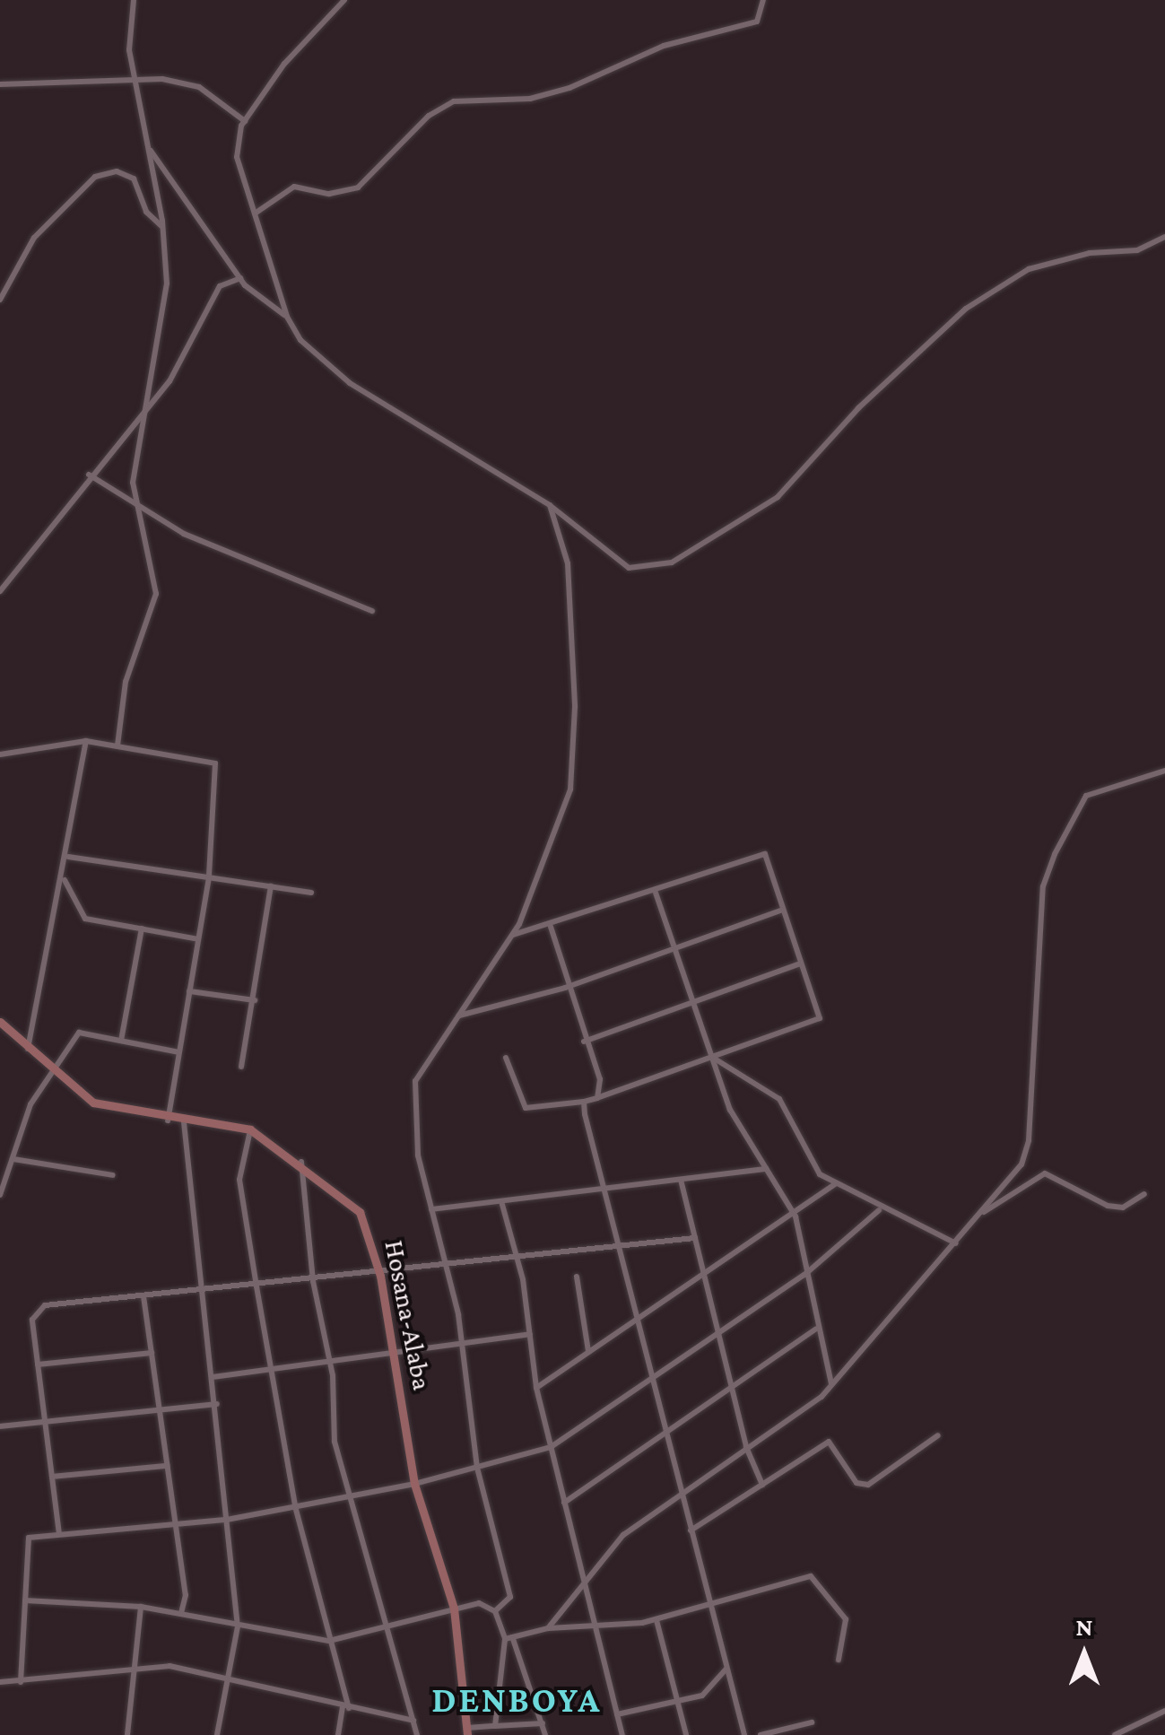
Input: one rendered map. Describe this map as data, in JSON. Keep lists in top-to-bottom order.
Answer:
{
  "streets": {
    "main road": ["Hosana-Alaba"]
  },
  "districts": ["DENBOYA"],
  "north": "top"
}
